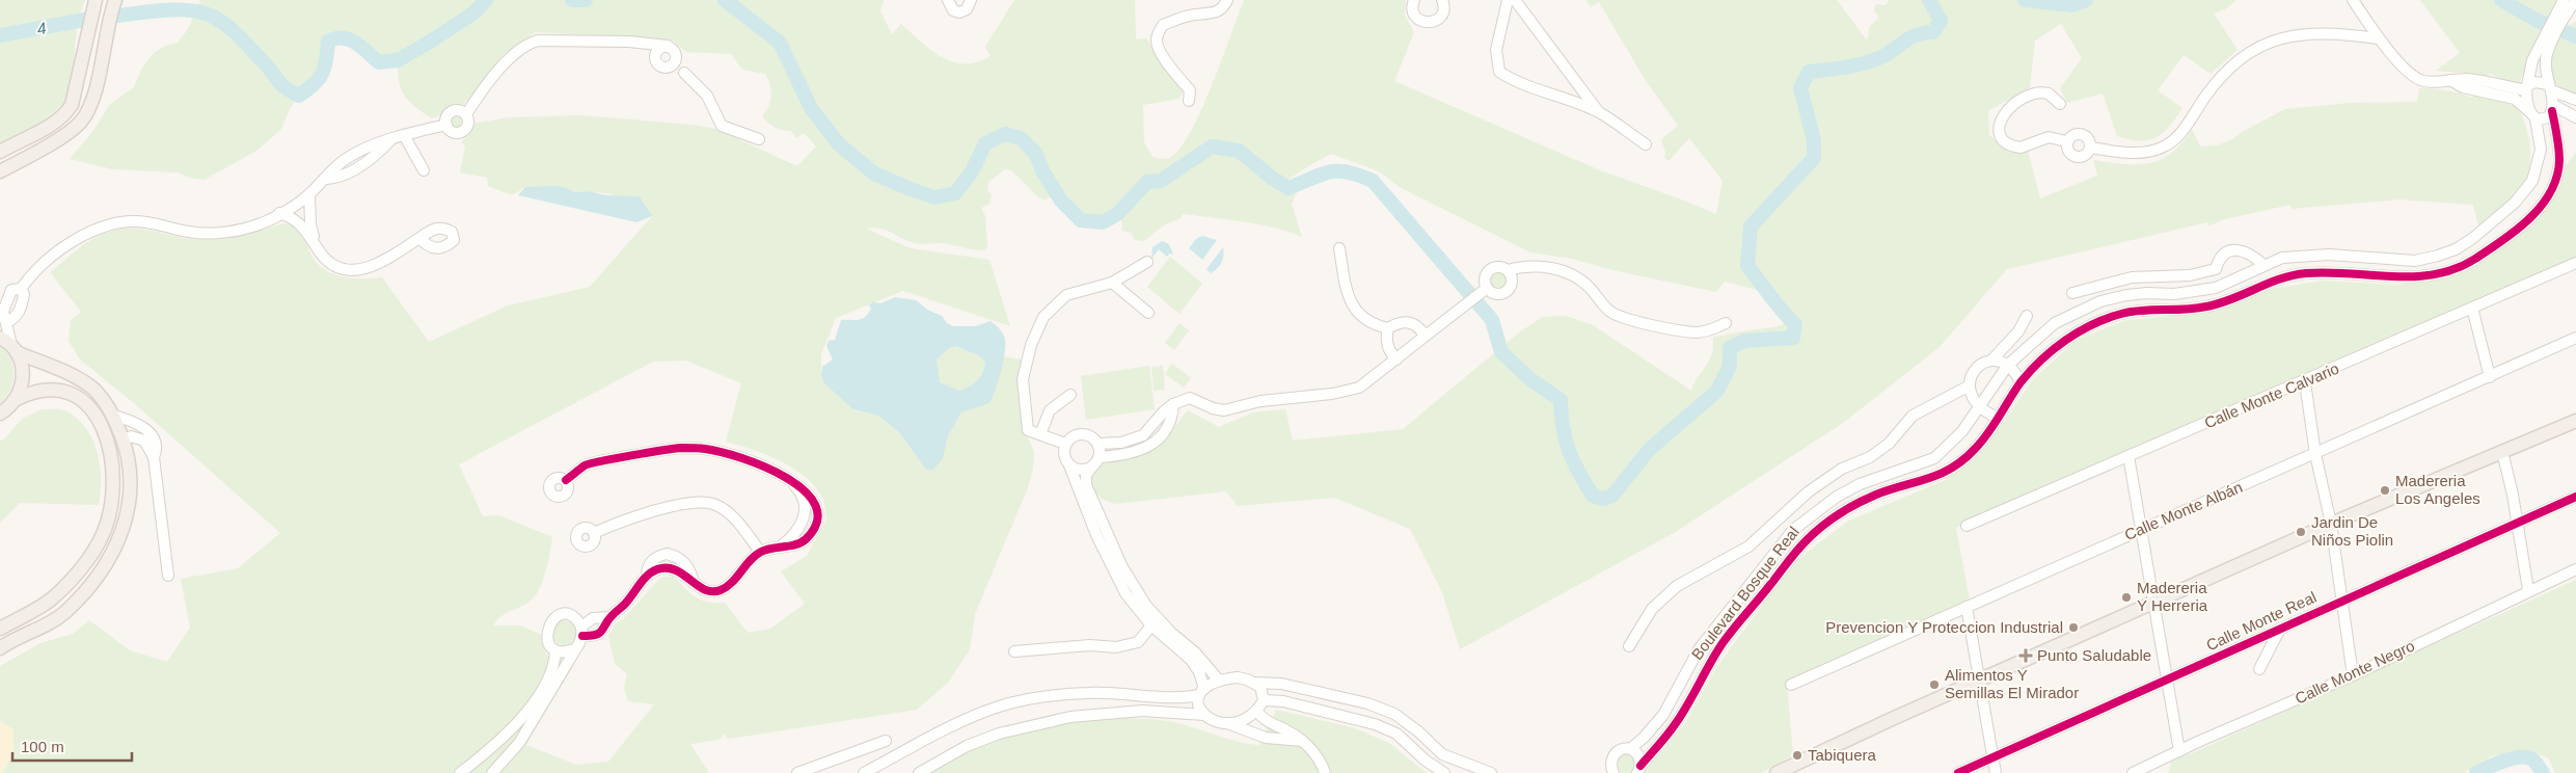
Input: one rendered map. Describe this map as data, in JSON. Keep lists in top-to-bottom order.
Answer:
{
  "streets": {
    "street": [
      "Calle Monte Calvario",
      "Calle Monte Albán",
      "Boulevard Bosque Real",
      "Calle Monte Real",
      "Calle Monte Negro"
    ]
  },
  "water": ["4"],
  "places": {
    "other": [
      "Madereria Los Angeles",
      "Jardin De Niños Piolin",
      "Madereria Y Herreria",
      "Prevencion Y Proteccion Industrial",
      "Alimentos Y Semillas El Mirador",
      "Tabiquera"
    ],
    "health": ["Punto Saludable"]
  },
  "scale_bar": "100 m"
}
